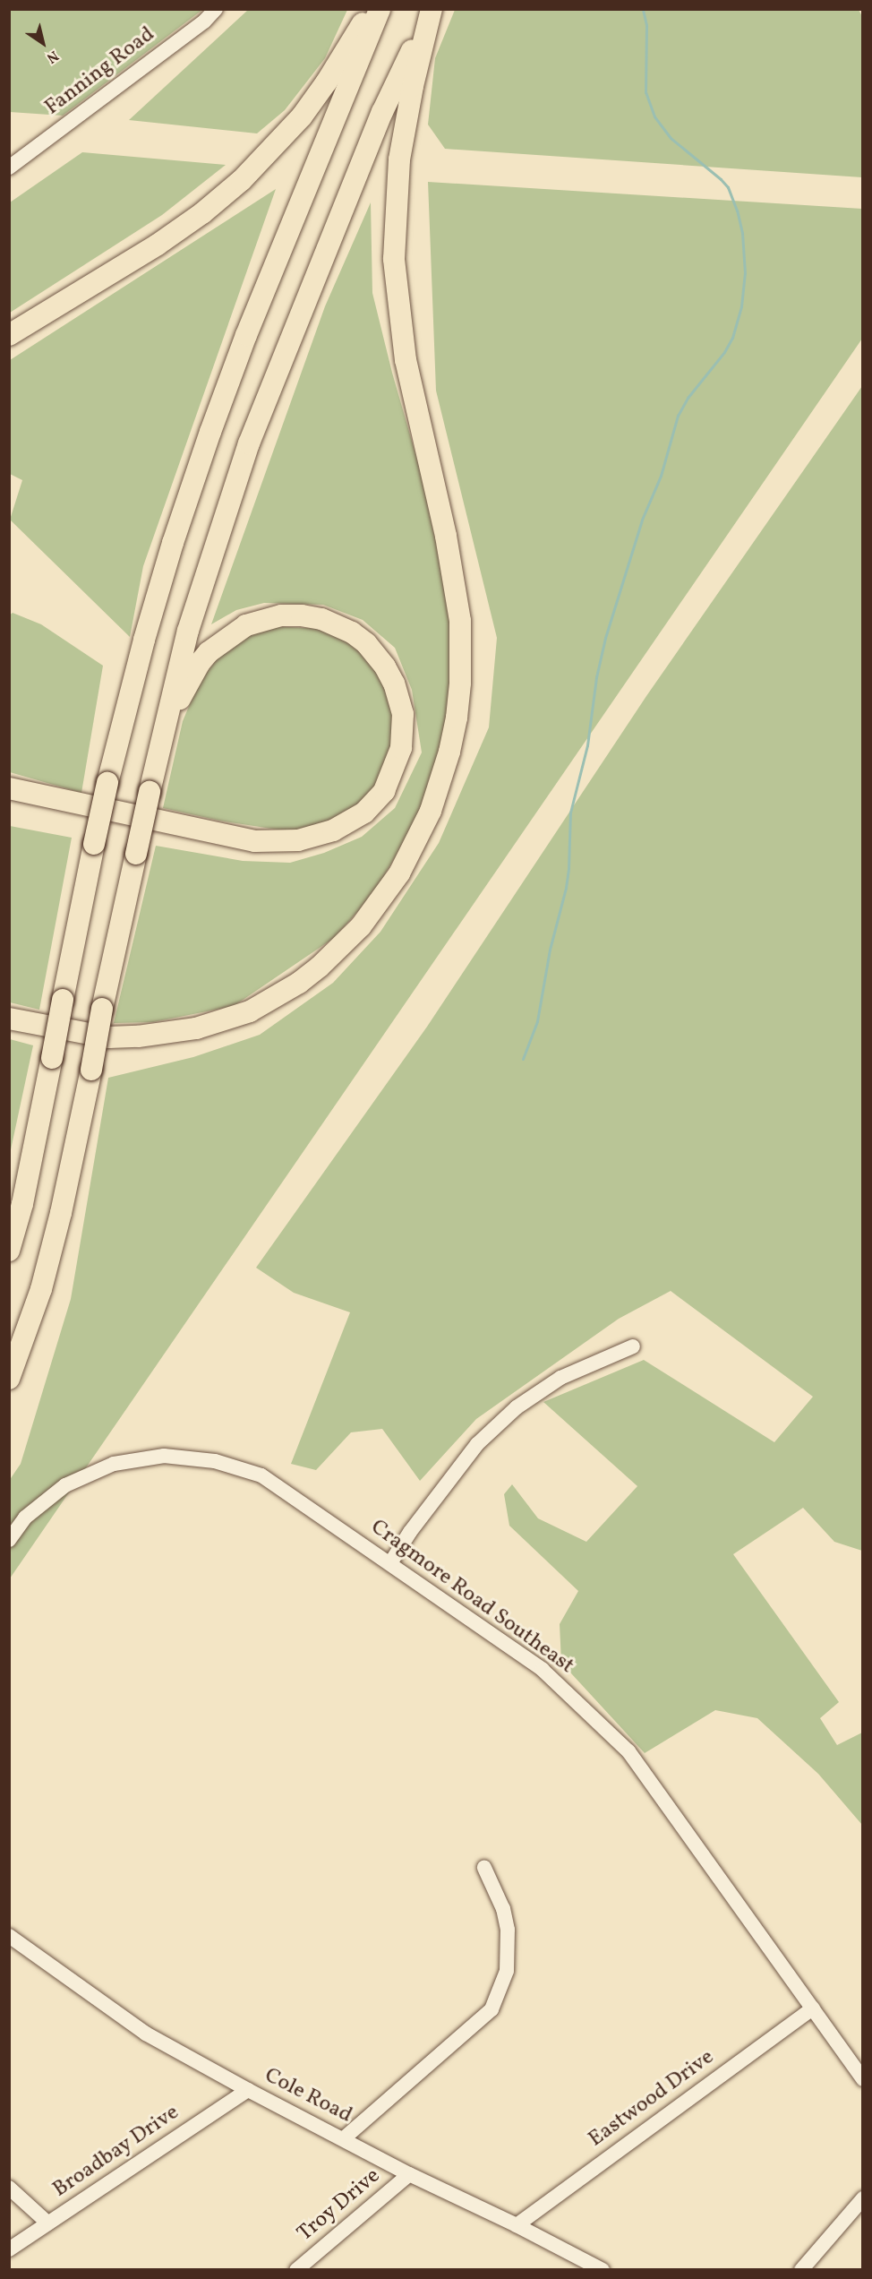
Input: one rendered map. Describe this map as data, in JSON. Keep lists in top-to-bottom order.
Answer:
{
  "streets": {
    "street": [
      "Fanning Road",
      "Cragmore Road Southeast",
      "Cole Road",
      "Eastwood Drive",
      "Broadbay Drive",
      "Troy Drive"
    ]
  },
  "crossings": [
    ["Cragmore Road Southeast", "Eastwood Drive"],
    ["Cole Road", "Eastwood Drive"],
    ["Cole Road", "Broadbay Drive"],
    ["Cole Road", "Troy Drive"]
  ],
  "north": "bottom right"
}
